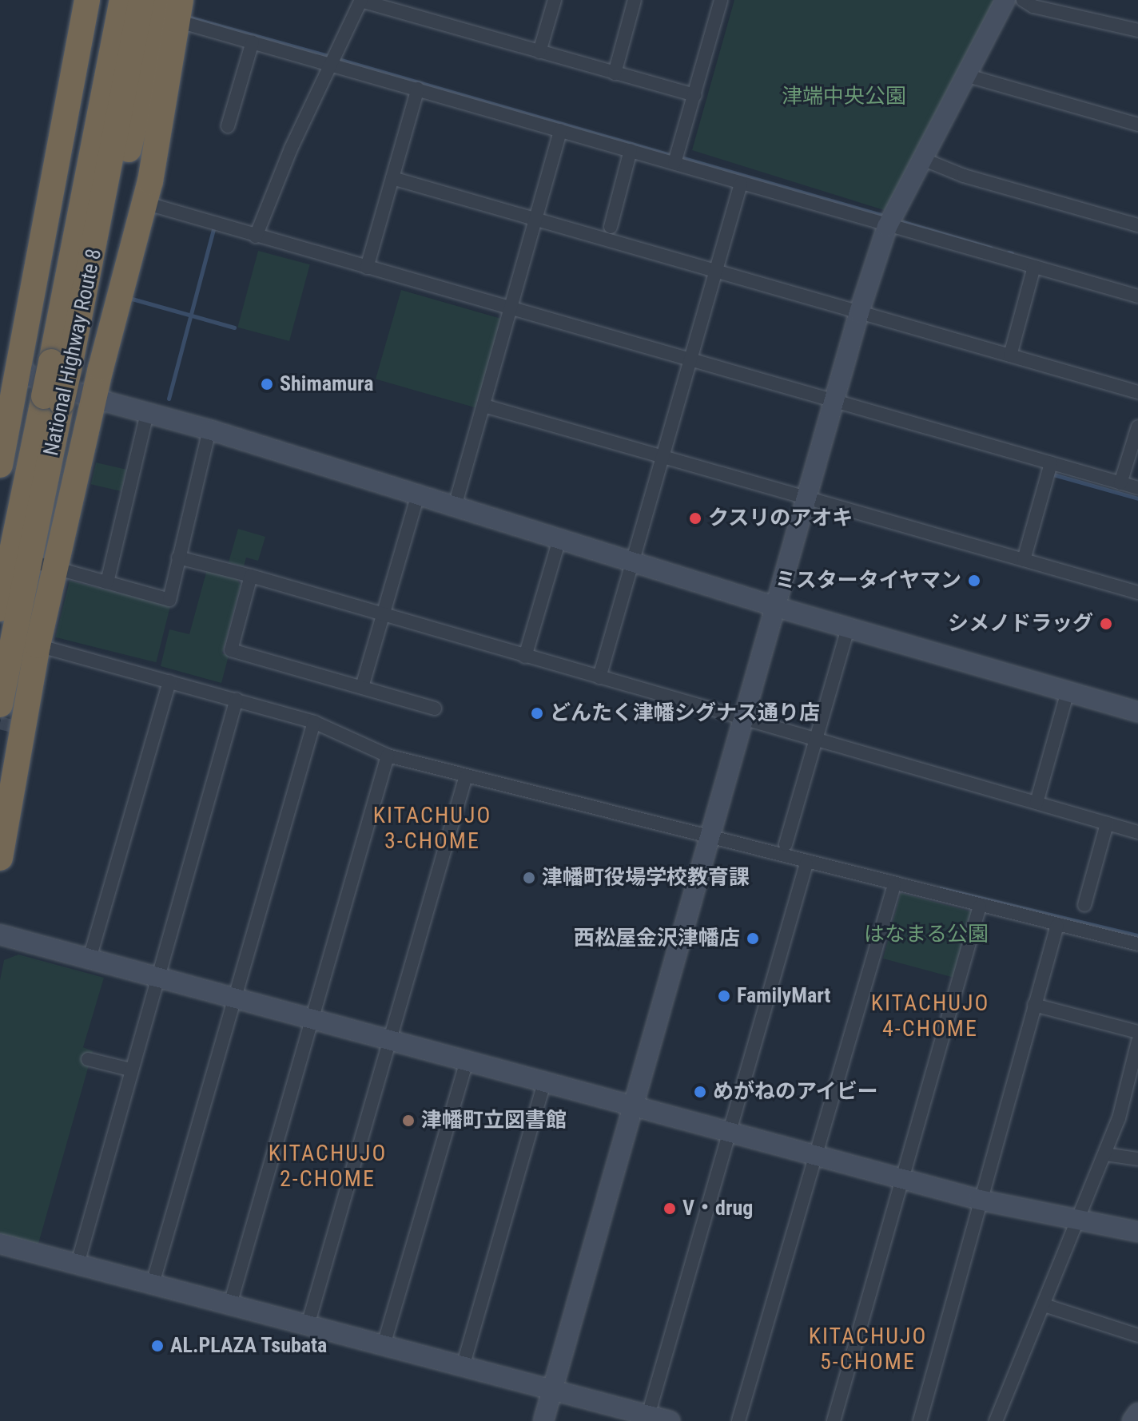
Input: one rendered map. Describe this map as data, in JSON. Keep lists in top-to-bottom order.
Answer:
{
  "streets": {
    "highway": ["National Highway Route 8"]
  },
  "districts": [
    "KITACHUJO 3-CHOME",
    "KITACHUJO 4-CHOME",
    "KITACHUJO 2-CHOME",
    "KITACHUJO 5-CHOME"
  ],
  "parks": ["津端中央公園", "はなまる公園"],
  "places": [
    "Shimamura",
    "クスリのアオキ",
    "ミスタータイヤマン",
    "シメノドラッグ",
    "どんたく津幡シグナス通り店",
    "津幡町役場学校教育課",
    "西松屋金沢津幡店",
    "FamilyMart",
    "めがねのアイビー",
    "津幡町立図書館",
    "V・drug",
    "AL.PLAZA Tsubata"
  ]
}
